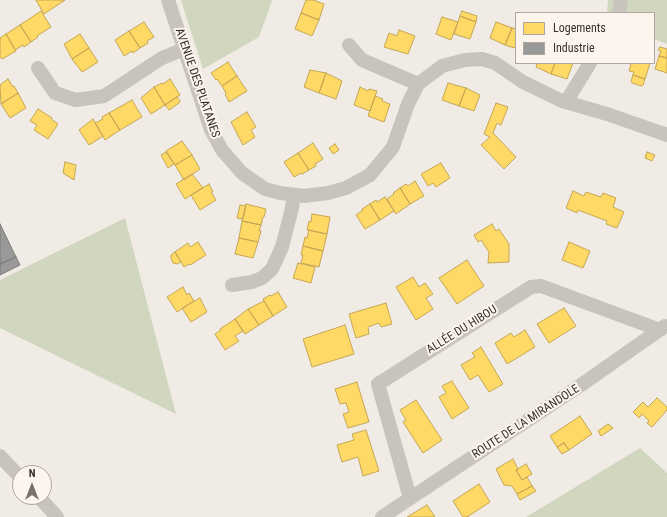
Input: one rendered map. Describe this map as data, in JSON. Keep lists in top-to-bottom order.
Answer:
{
  "streets": {
    "street": ["AVENUE DES PLATANES", "ALLÉE DU HIBOU", "ROUTE DE LA MIRANDOLE"]
  },
  "crossings": [
    ["ALLÉE DU HIBOU", "ROUTE DE LA MIRANDOLE"]
  ],
  "legend": ["Logements", "Industrie"],
  "north": "top"
}
